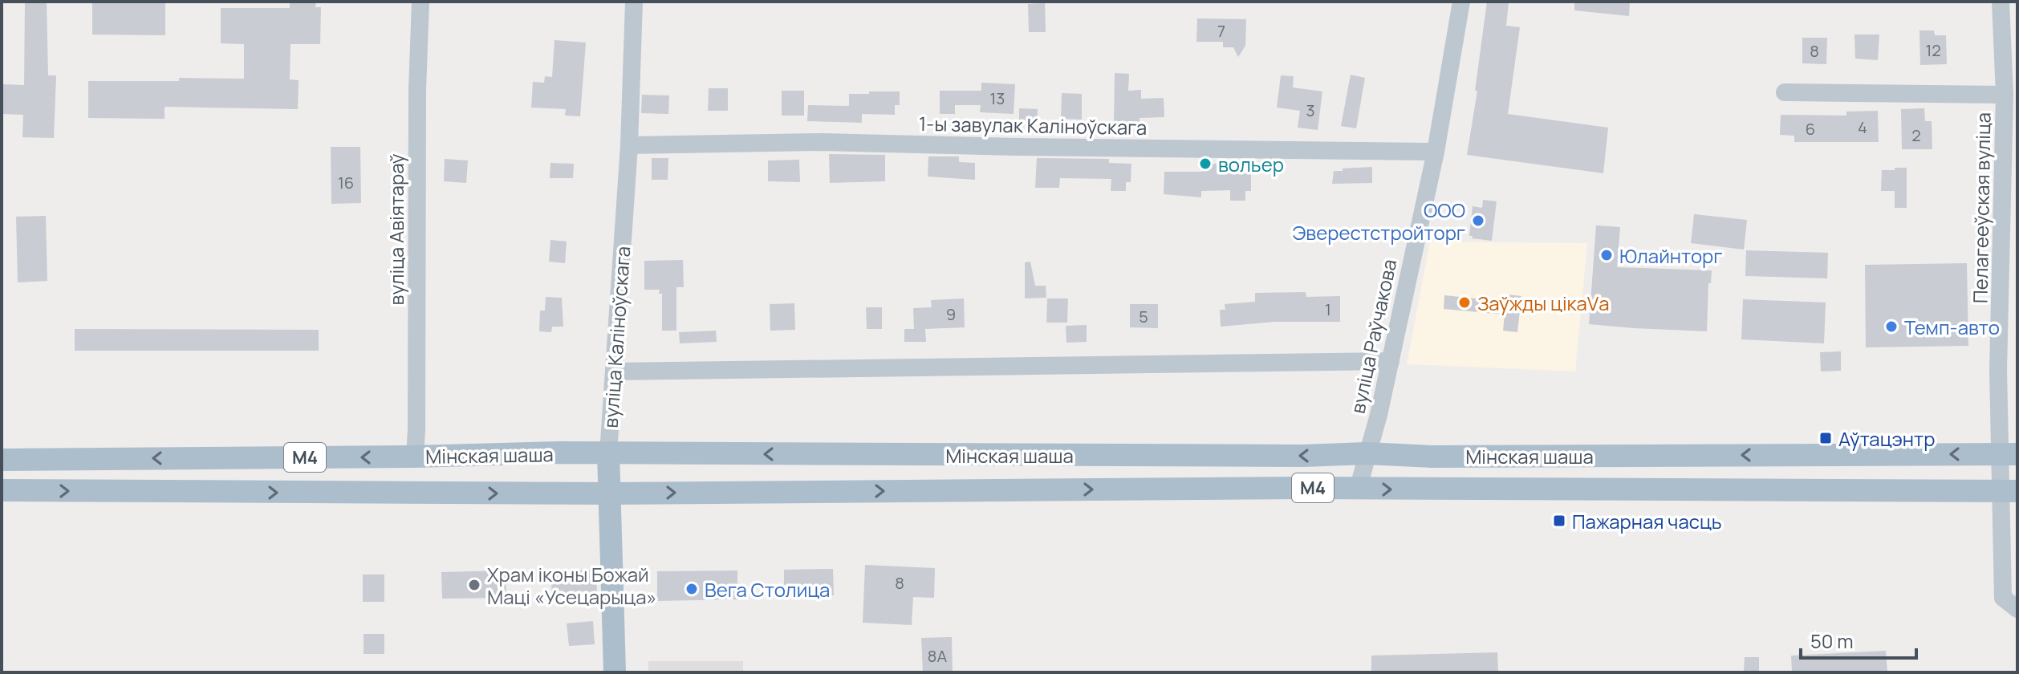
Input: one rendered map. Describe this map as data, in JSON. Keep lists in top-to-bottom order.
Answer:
{
  "streets": {
    "main road": ["вуліца Каліноўскага", "Мінская шаша", "М4"],
    "street": [
      "1-ы завулак Каліноўскага",
      "Пелагееўская вуліца",
      "вуліца Авіятараў",
      "вуліца Раўчакова"
    ]
  },
  "crossings": [
    ["1-ы завулак Каліноўскага", "вуліца Раўчакова"],
    ["1-ы завулак Каліноўскага", "вуліца Каліноўскага"],
    ["Пелагееўская вуліца", "Мінская шаша"],
    ["вуліца Авіятараў", "Мінская шаша"],
    ["вуліца Раўчакова", "Мінская шаша"],
    ["вуліца Каліноўскага", "Мінская шаша"]
  ],
  "places": {
    "other": [
      "вольер",
      "ООО Эверестстройторг",
      "Юлайнторг",
      "Заўжды цікаVа",
      "Темп-авто",
      "Храм іконы Божай Маці «Усецарыца»",
      "Вега Столица"
    ],
    "transit": ["Аўтацэнтр", "Пажарная часць"]
  },
  "house_numbers": [
    "7",
    "12",
    "8",
    "13",
    "3",
    "4",
    "6",
    "2",
    "16",
    "1",
    "9",
    "5",
    "8",
    "8А"
  ],
  "scale_bar": "50 m"
}
